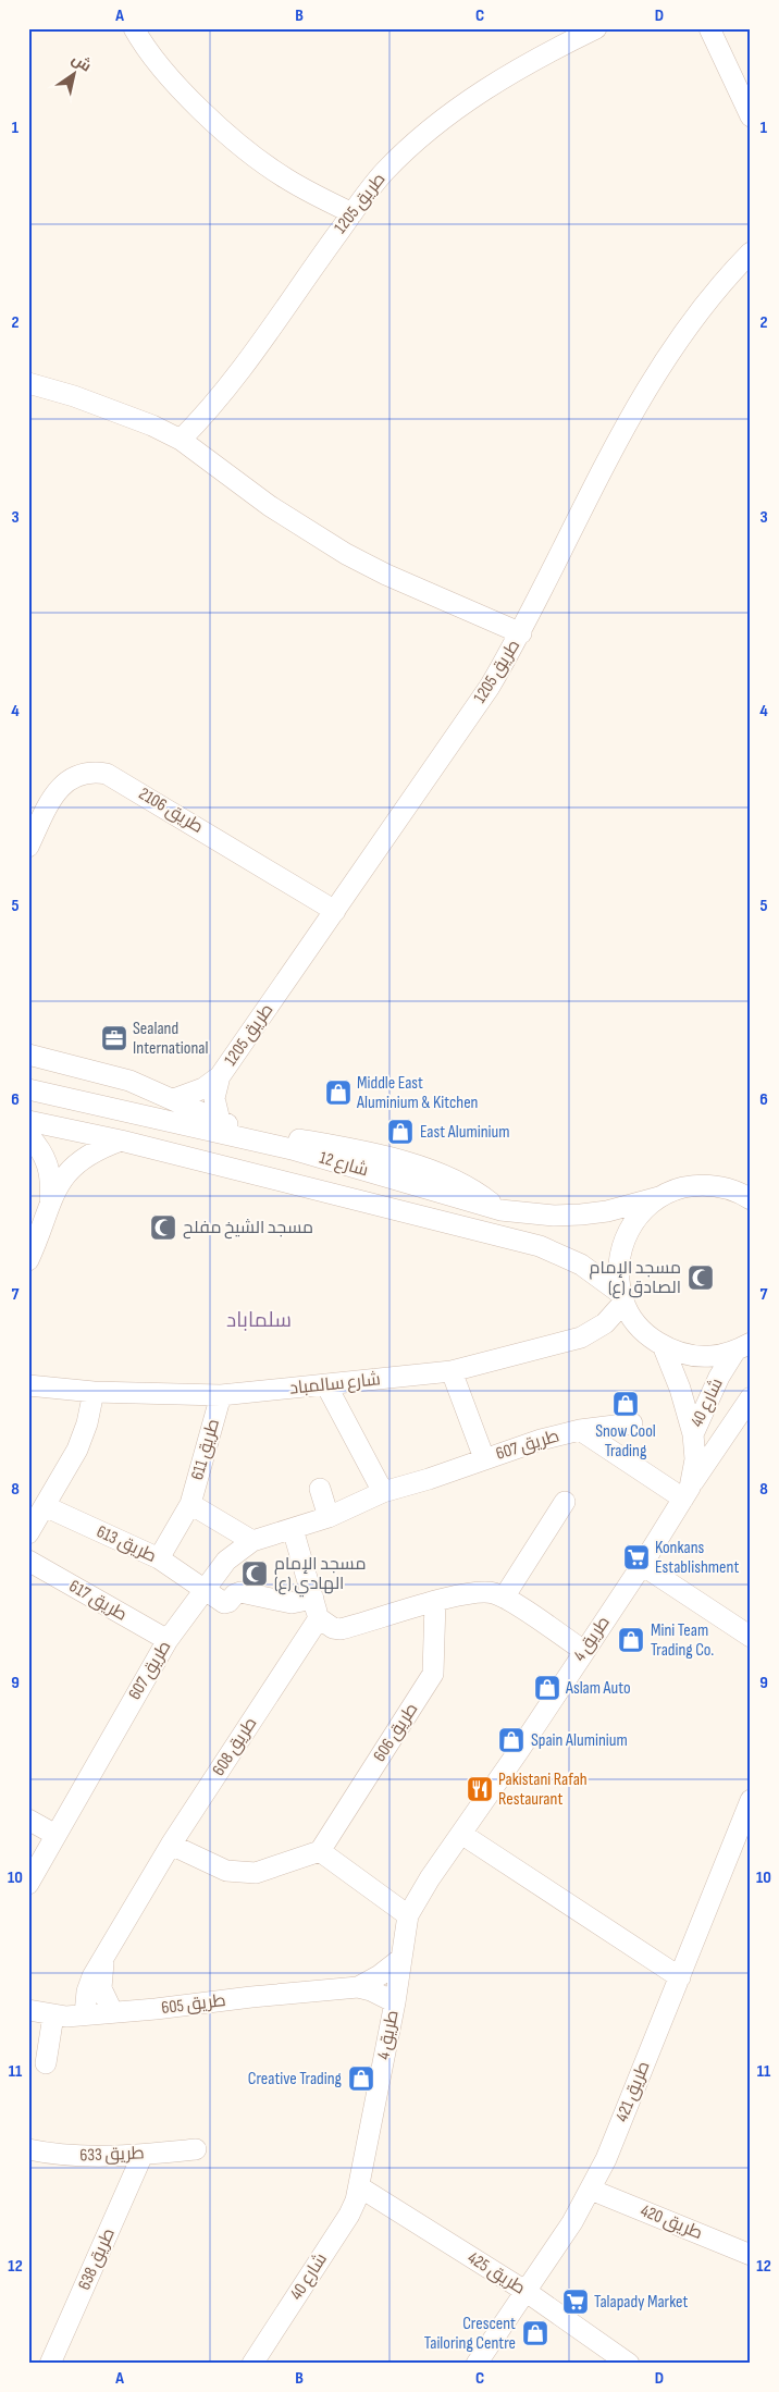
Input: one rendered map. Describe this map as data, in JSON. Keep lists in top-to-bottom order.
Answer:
{
  "streets": {
    "street": [
      "طريق 1205",
      "طريق 2106",
      "شارع 12",
      "شارع سالمباد",
      "شارع 40",
      "طريق 607",
      "طريق 611",
      "طريق 613",
      "طريق 617",
      "طريق 4",
      "طريق 606",
      "طريق 608",
      "طريق 605",
      "طريق 421",
      "طريق 633",
      "طريق 420",
      "طريق 638",
      "طريق 425"
    ]
  },
  "crossings": [
    ["طريق 1205", "طريق 2106"],
    ["شارع 12", "شارع سالمباد"],
    ["شارع سالمباد", "طريق 611"],
    ["شارع 40", "طريق 4"],
    ["شارع 40", "طريق 425"],
    ["طريق 607", "طريق 611"],
    ["طريق 607", "طريق 613"],
    ["طريق 607", "طريق 617"],
    ["طريق 607", "طريق 4"],
    ["طريق 611", "طريق 613"],
    ["طريق 4", "طريق 605"],
    ["طريق 4", "طريق 425"],
    ["طريق 608", "طريق 605"],
    ["طريق 421", "طريق 420"],
    ["طريق 421", "طريق 425"],
    ["طريق 633", "طريق 638"]
  ],
  "districts": ["سلماباد"],
  "places": {
    "office": ["Sealand International"],
    "shop": [
      "Middle East Aluminium & Kitchen",
      "East Aluminium",
      "Snow Cool Trading",
      "Mini Team Trading Co.",
      "Aslam Auto",
      "Spain Aluminium",
      "Creative Trading",
      "Crescent Tailoring Centre"
    ],
    "mosque": ["مسجد الشيخ مفلح", "مسجد الإمام الصادق (ع)", "مسجد الإمام الهادي (ع)"],
    "supermarket": ["Konkans Establishment", "Talapady Market"],
    "restaurant": ["Pakistani Rafah Restaurant"]
  },
  "north": "top right",
  "grid": {
    "columns": [
      "A",
      "B",
      "C",
      "D"
    ],
    "rows": [
      "1",
      "2",
      "3",
      "4",
      "5",
      "6",
      "7",
      "8",
      "9",
      "10",
      "11",
      "12"
    ]
  }
}
